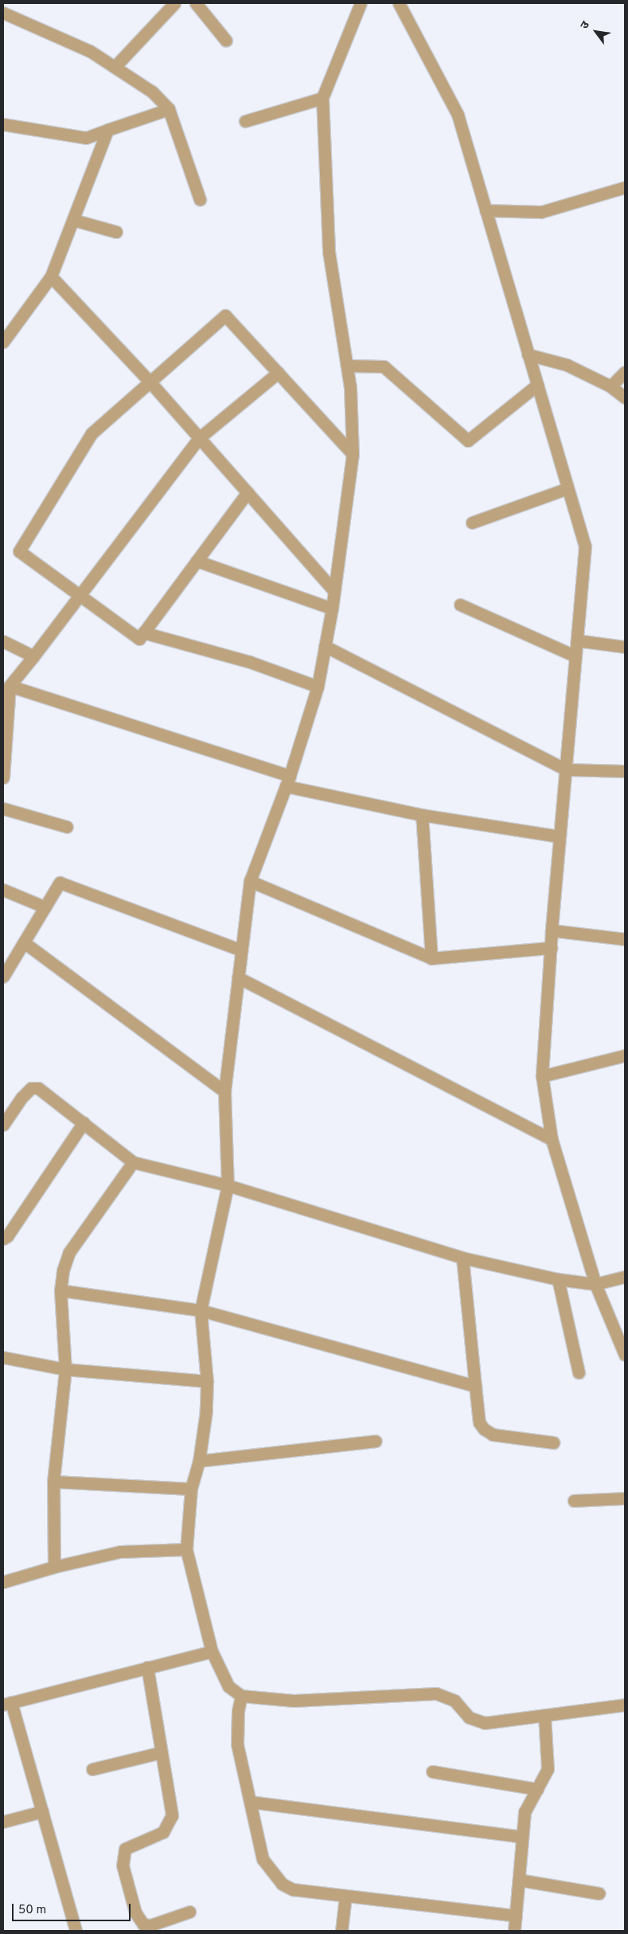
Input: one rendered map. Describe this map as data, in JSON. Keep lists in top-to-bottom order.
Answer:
{
  "scale_bar": "50 m",
  "north": "top left"
}
